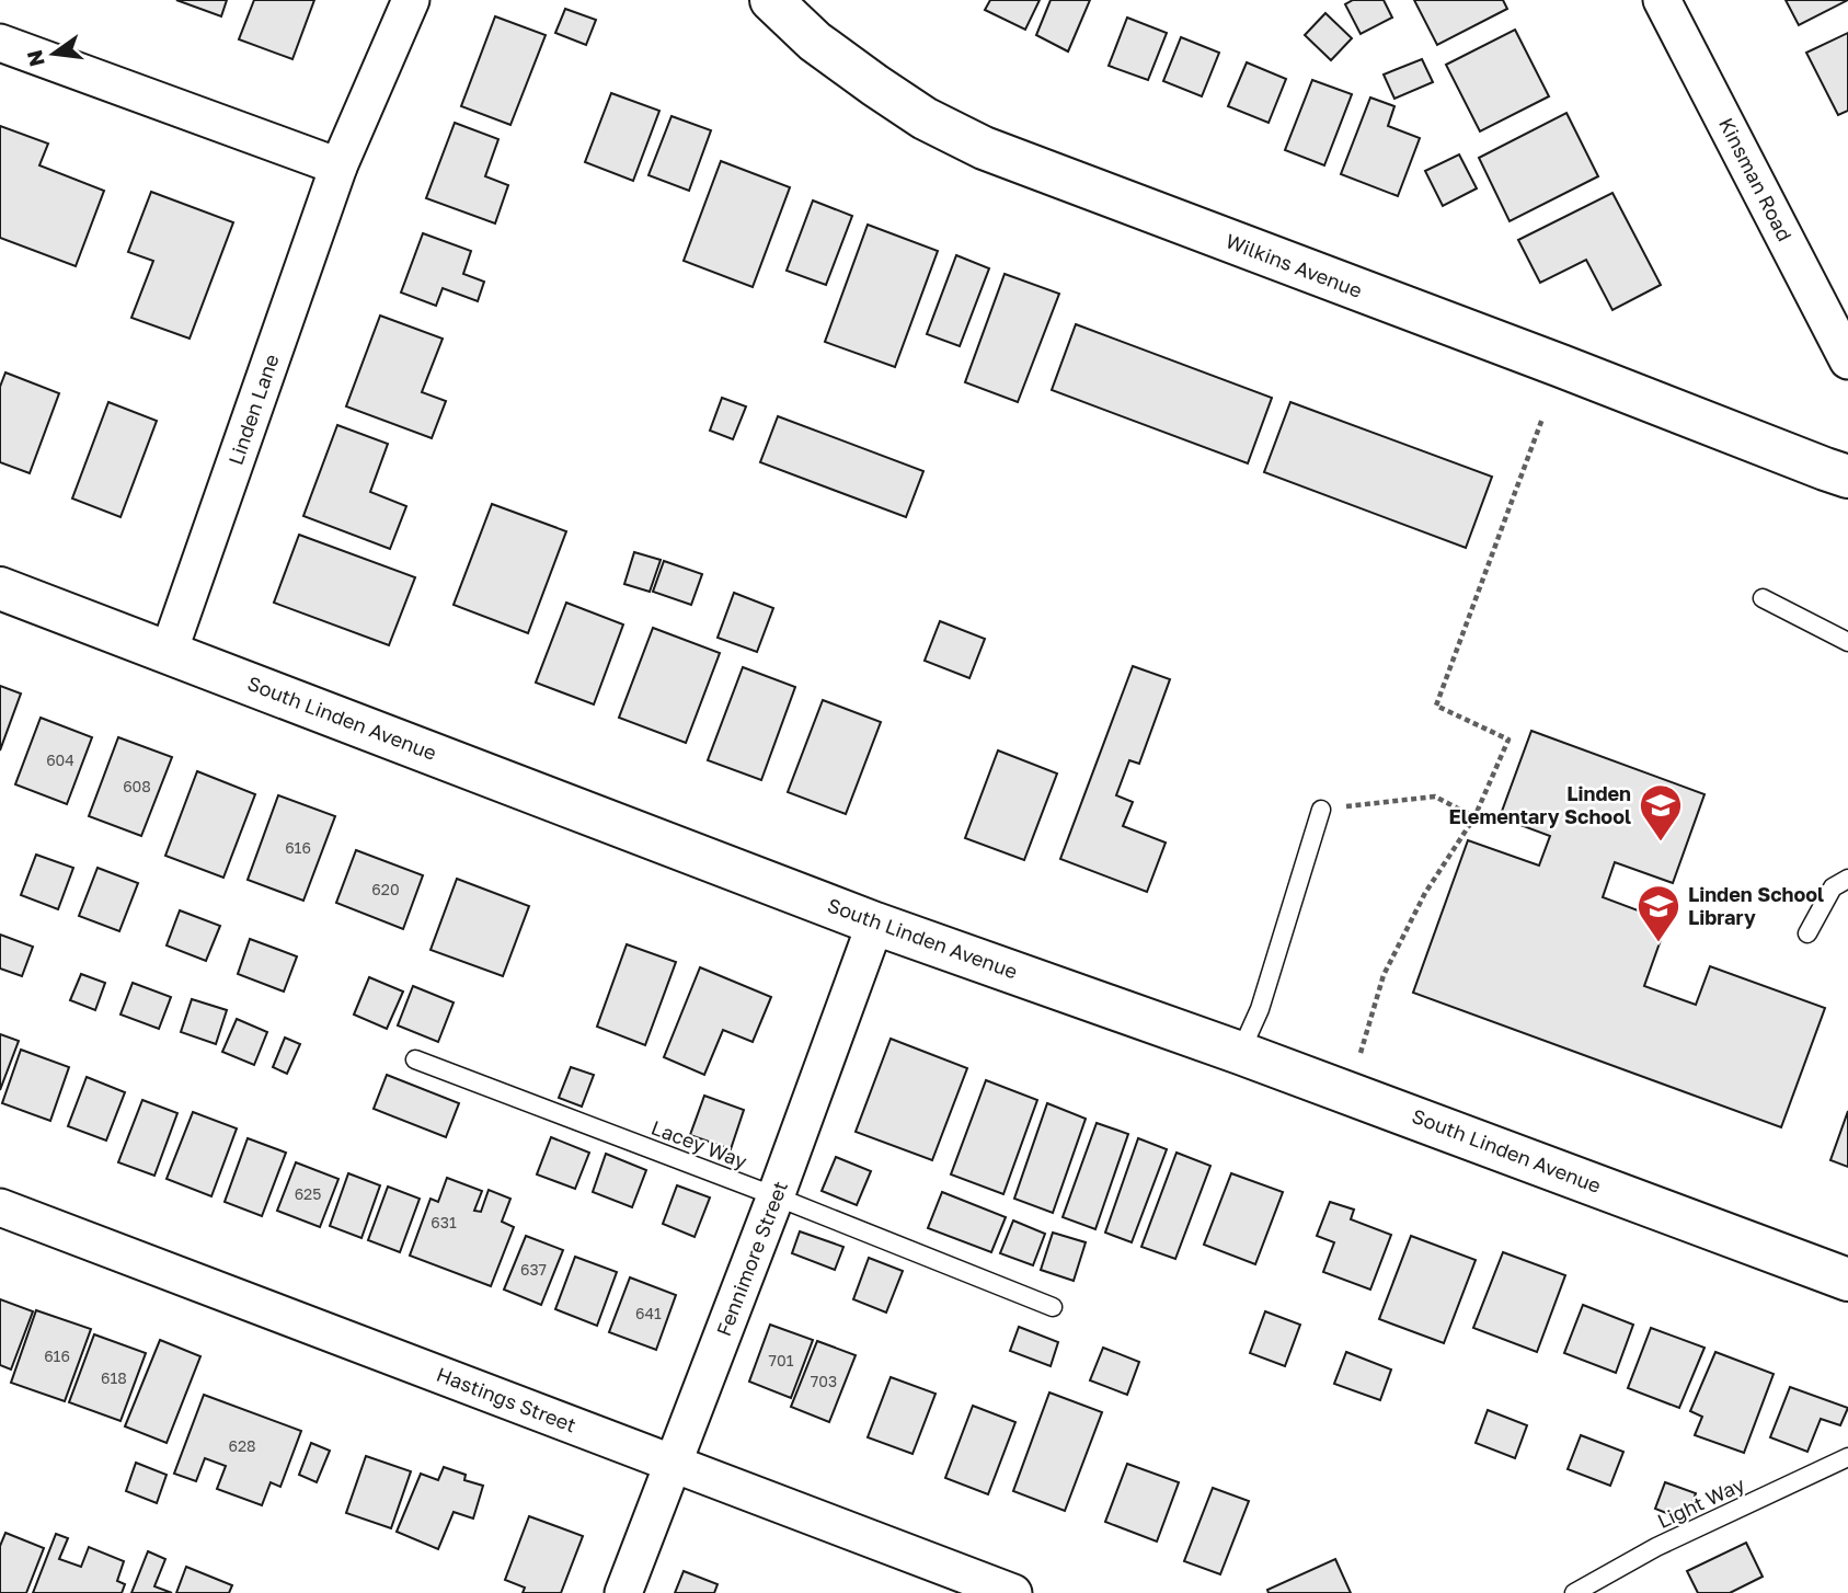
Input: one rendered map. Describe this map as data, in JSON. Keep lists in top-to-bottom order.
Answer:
{
  "streets": {
    "street": [
      "Kinsman Road",
      "Wilkins Avenue",
      "Linden Lane",
      "South Linden Avenue",
      "Fennimore Street",
      "Hastings Street"
    ],
    "lane": ["Lacey Way", "Light Way"]
  },
  "crossings": [
    ["Linden Lane", "South Linden Avenue"],
    ["South Linden Avenue", "Fennimore Street"],
    ["Lacey Way", "Fennimore Street"],
    ["Fennimore Street", "Hastings Street"]
  ],
  "places": {
    "school or university": ["Linden Elementary School", "Linden School Library"]
  },
  "house_numbers": [
    "604",
    "608",
    "616",
    "620",
    "625",
    "631",
    "637",
    "641",
    "616",
    "701",
    "618",
    "703",
    "628"
  ],
  "north": "left"
}
